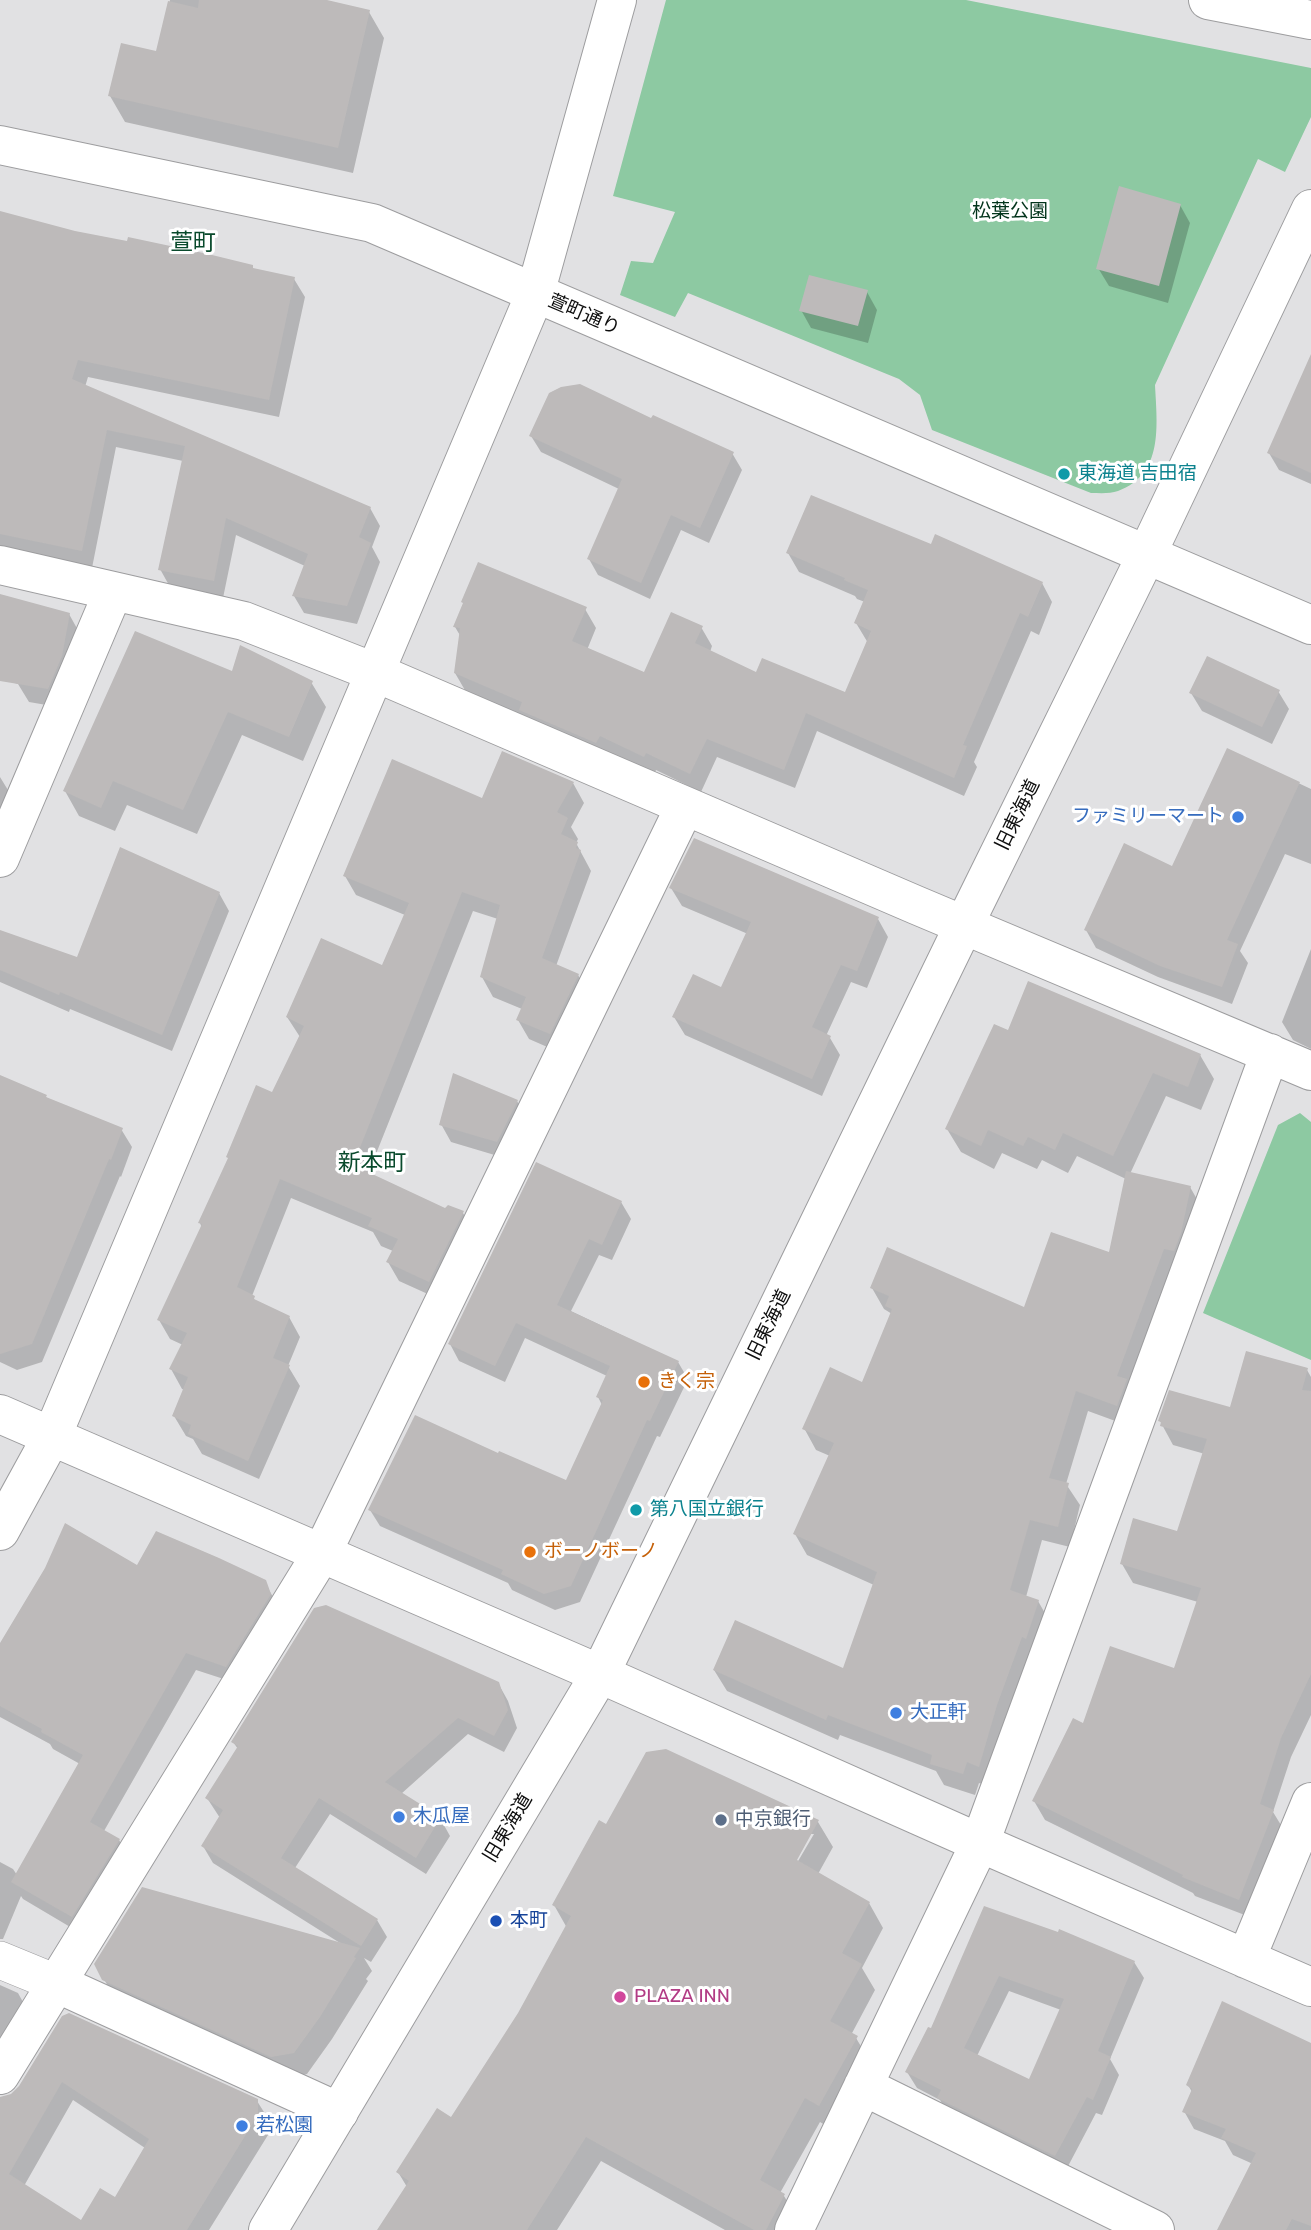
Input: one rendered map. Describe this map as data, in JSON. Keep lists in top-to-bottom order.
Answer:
{
  "streets": {
    "street": ["萱町通り", "旧東海道"]
  },
  "crossings": [
    ["萱町通り", "旧東海道"]
  ],
  "districts": ["萱町", "新本町"],
  "parks": ["松葉公園"],
  "places": [
    "東海道 吉田宿",
    "ファミリーマート",
    "きく宗",
    "第八国立銀行",
    "ボーノボーノ",
    "大正軒",
    "木瓜屋",
    "中京銀行",
    "本町",
    "PLAZA INN",
    "若松園"
  ]
}
